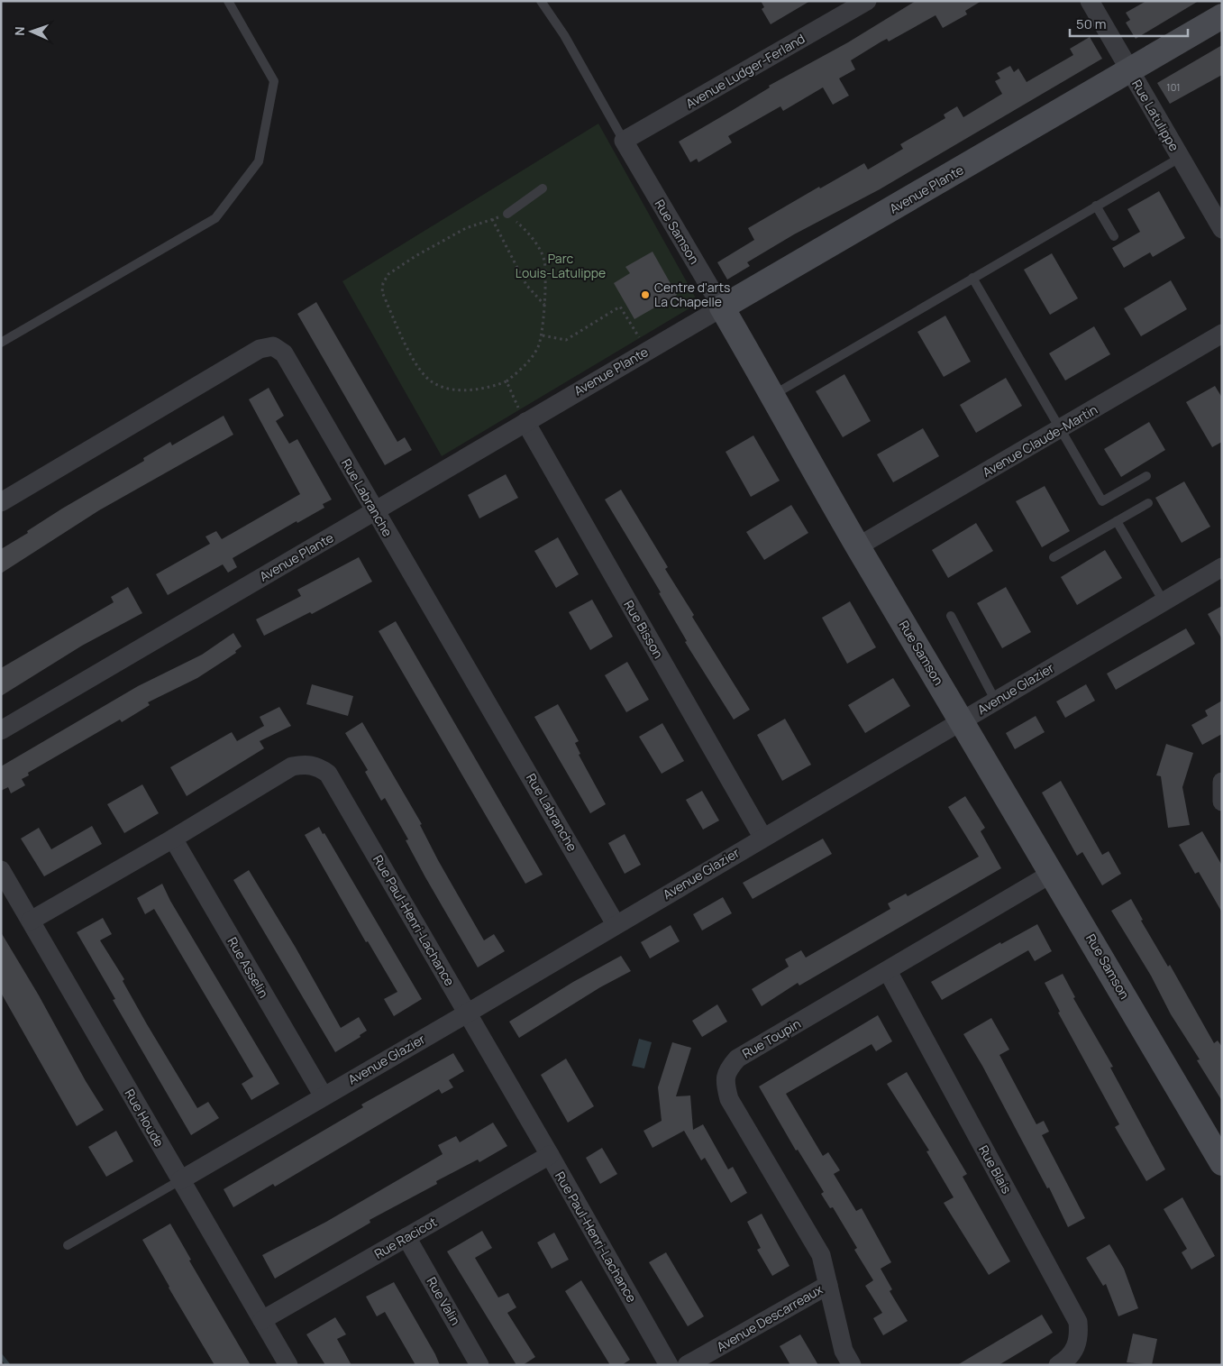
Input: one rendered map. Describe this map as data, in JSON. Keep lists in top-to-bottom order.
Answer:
{
  "streets": {
    "street": [
      "Avenue Ludger-Ferland",
      "Rue Latulippe",
      "Avenue Plante",
      "Rue Samson",
      "Avenue Claude-Martin",
      "Rue Labranche",
      "Rue Bisson",
      "Avenue Glazier",
      "Rue Paul-Henri-Lachance",
      "Rue Asselin",
      "Rue Toupin",
      "Rue Houde",
      "Rue Blais",
      "Rue Racicot",
      "Rue Valin",
      "Avenue Descarreaux"
    ]
  },
  "crossings": [
    ["Avenue Ludger-Ferland", "Rue Samson"],
    ["Rue Latulippe", "Avenue Plante"],
    ["Avenue Plante", "Rue Samson"],
    ["Avenue Plante", "Rue Labranche"],
    ["Avenue Plante", "Rue Bisson"],
    ["Rue Samson", "Avenue Claude-Martin"],
    ["Rue Samson", "Avenue Glazier"],
    ["Rue Samson", "Rue Toupin"],
    ["Rue Labranche", "Avenue Glazier"],
    ["Rue Bisson", "Avenue Glazier"],
    ["Avenue Glazier", "Rue Paul-Henri-Lachance"],
    ["Avenue Glazier", "Rue Asselin"],
    ["Avenue Glazier", "Rue Houde"],
    ["Rue Paul-Henri-Lachance", "Rue Asselin"],
    ["Rue Paul-Henri-Lachance", "Rue Houde"],
    ["Rue Paul-Henri-Lachance", "Rue Racicot"],
    ["Rue Toupin", "Rue Blais"],
    ["Rue Toupin", "Avenue Descarreaux"],
    ["Rue Houde", "Rue Racicot"],
    ["Rue Racicot", "Rue Valin"]
  ],
  "parks": ["Parc Louis-Latulippe"],
  "places": ["Centre d'arts La Chapelle"],
  "house_numbers": ["101"],
  "scale_bar": "50 m",
  "north": "left"
}
